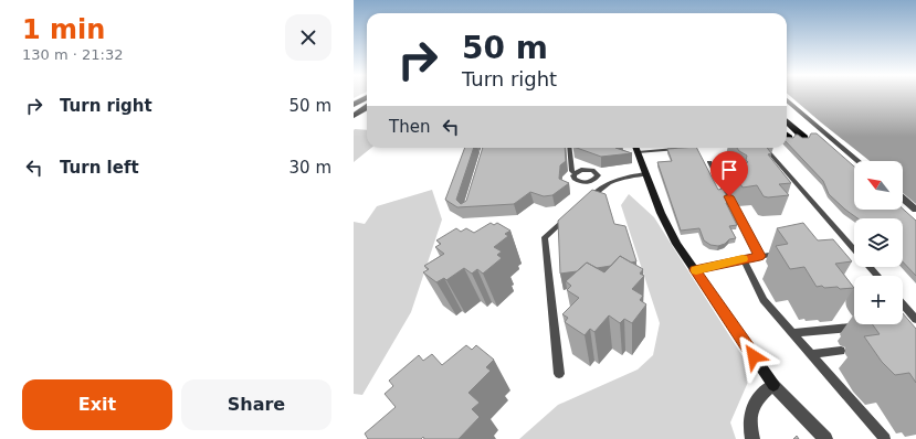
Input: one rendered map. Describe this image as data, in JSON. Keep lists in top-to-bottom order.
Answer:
{
  "north": "top left",
  "page": {
    "heading": ["1 min", "130 m · 21:32"],
    "turn": ["50 m", "Turn right"],
    "list": [
      {
        "name": "Turn right",
        "value": "50 m"
      },
      {
        "name": "Turn left",
        "value": "30 m"
      }
    ],
    "then": "Then",
    "map_buttons": "+",
    "buttons": ["Exit", "Share"]
  }
}
